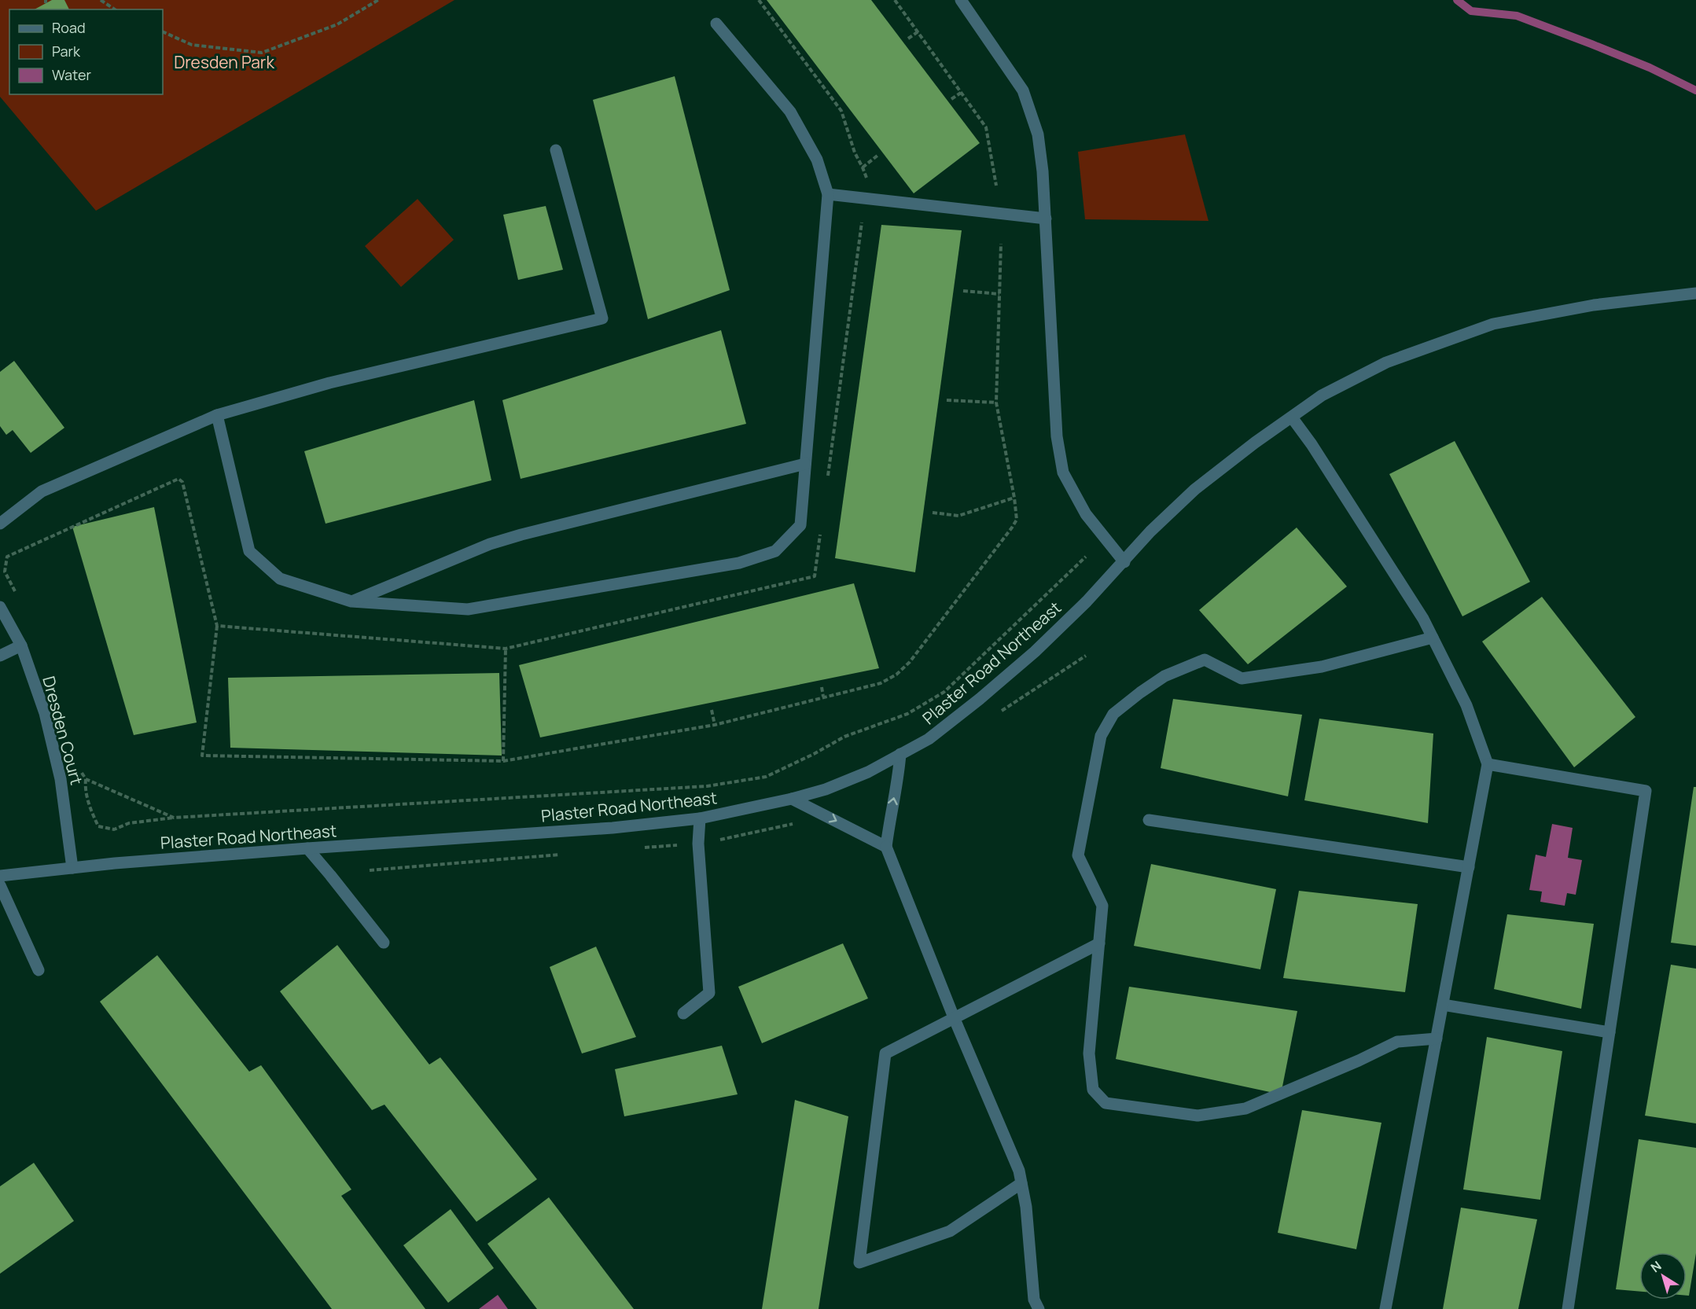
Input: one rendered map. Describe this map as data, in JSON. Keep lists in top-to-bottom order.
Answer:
{
  "streets": {
    "street": ["Plaster Road Northeast", "Dresden Court"]
  },
  "crossings": [
    ["Plaster Road Northeast", "Dresden Court"]
  ],
  "parks": ["Dresden Park"],
  "legend": ["Road", "Park", "Water"],
  "north": "top left"
}
